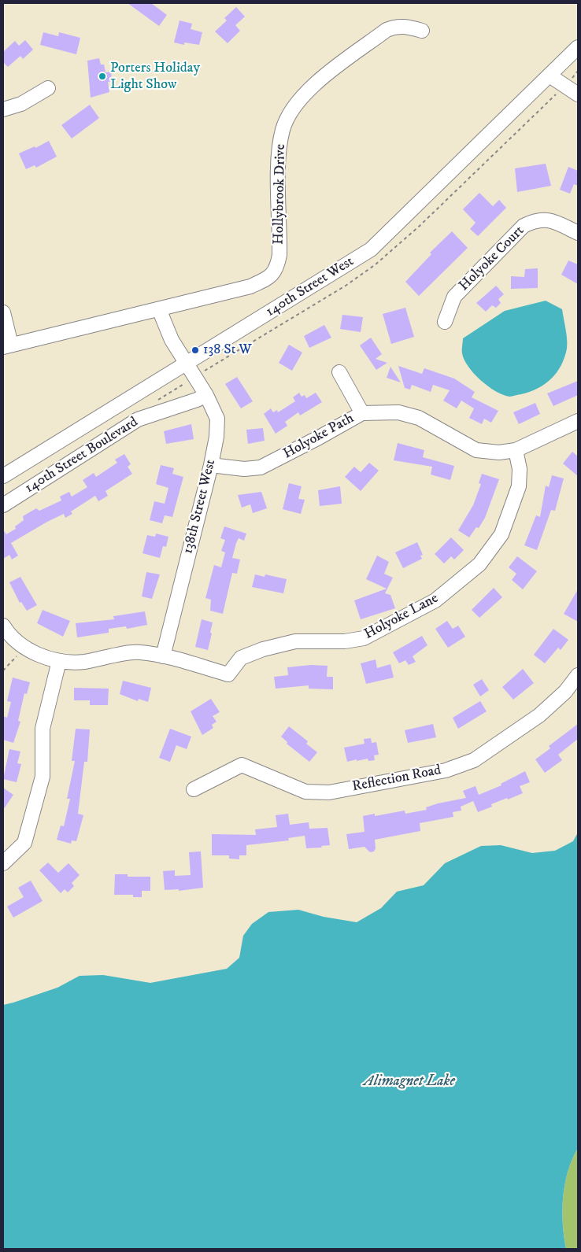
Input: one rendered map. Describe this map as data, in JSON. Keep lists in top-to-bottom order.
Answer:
{
  "streets": {
    "street": [
      "Hollybrook Drive",
      "Holyoke Court",
      "140th Street West",
      "Holyoke Path",
      "140th Street Boulevard",
      "138th Street West",
      "Holyoke Lane",
      "Reflection Road"
    ]
  },
  "crossings": [
    ["Hollybrook Drive", "138th Street West"],
    ["140th Street West", "138th Street West"],
    ["Holyoke Path", "138th Street West"],
    ["Holyoke Path", "Holyoke Lane"],
    ["140th Street Boulevard", "138th Street West"],
    ["138th Street West", "Holyoke Lane"]
  ],
  "water": ["Alimagnet Lake"],
  "places": ["Porters Holiday Light Show", "138 St W"]
}
